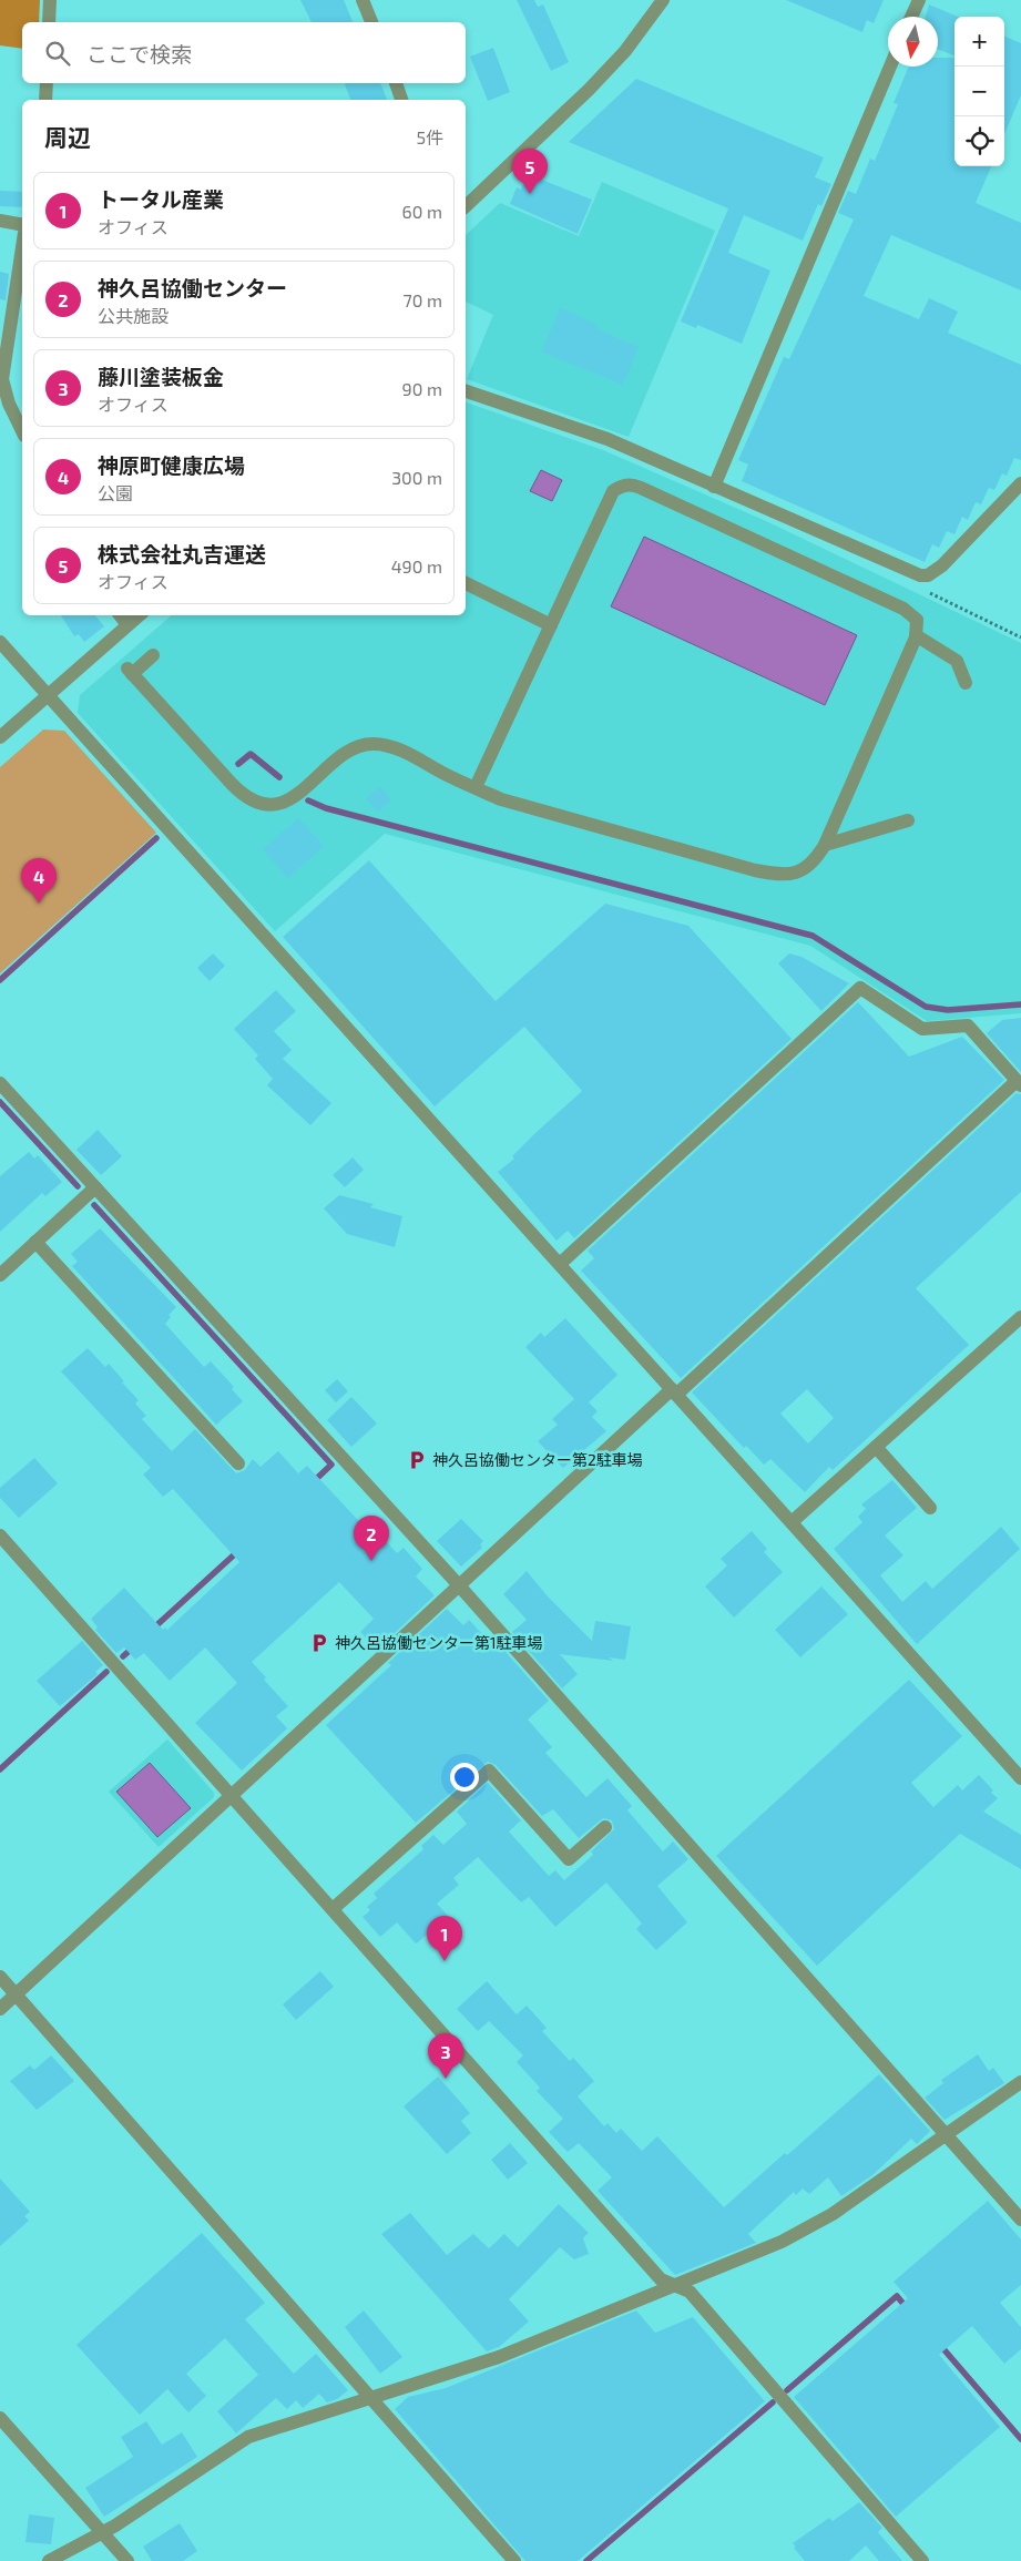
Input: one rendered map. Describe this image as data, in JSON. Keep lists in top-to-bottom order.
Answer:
{
  "places": {
    "parking": ["神久呂協働センター第2駐車場", "神久呂協働センター第1駐車場"]
  },
  "north": "bottom",
  "page": {
    "map_buttons": ["+", "−"],
    "search": "ここで検索",
    "heading": ["周辺", "5件"],
    "pins": [
      "5",
      "4",
      "2",
      "1",
      "3"
    ],
    "list": [
      {
        "mark": "1",
        "name": "トータル産業",
        "note": "オフィス",
        "value": "60 m"
      },
      {
        "mark": "2",
        "name": "神久呂協働センター",
        "note": "公共施設",
        "value": "70 m"
      },
      {
        "mark": "3",
        "name": "藤川塗装板金",
        "note": "オフィス",
        "value": "90 m"
      },
      {
        "mark": "4",
        "name": "神原町健康広場",
        "note": "公園",
        "value": "300 m"
      },
      {
        "mark": "5",
        "name": "株式会社丸吉運送",
        "note": "オフィス",
        "value": "490 m"
      }
    ]
  }
}
